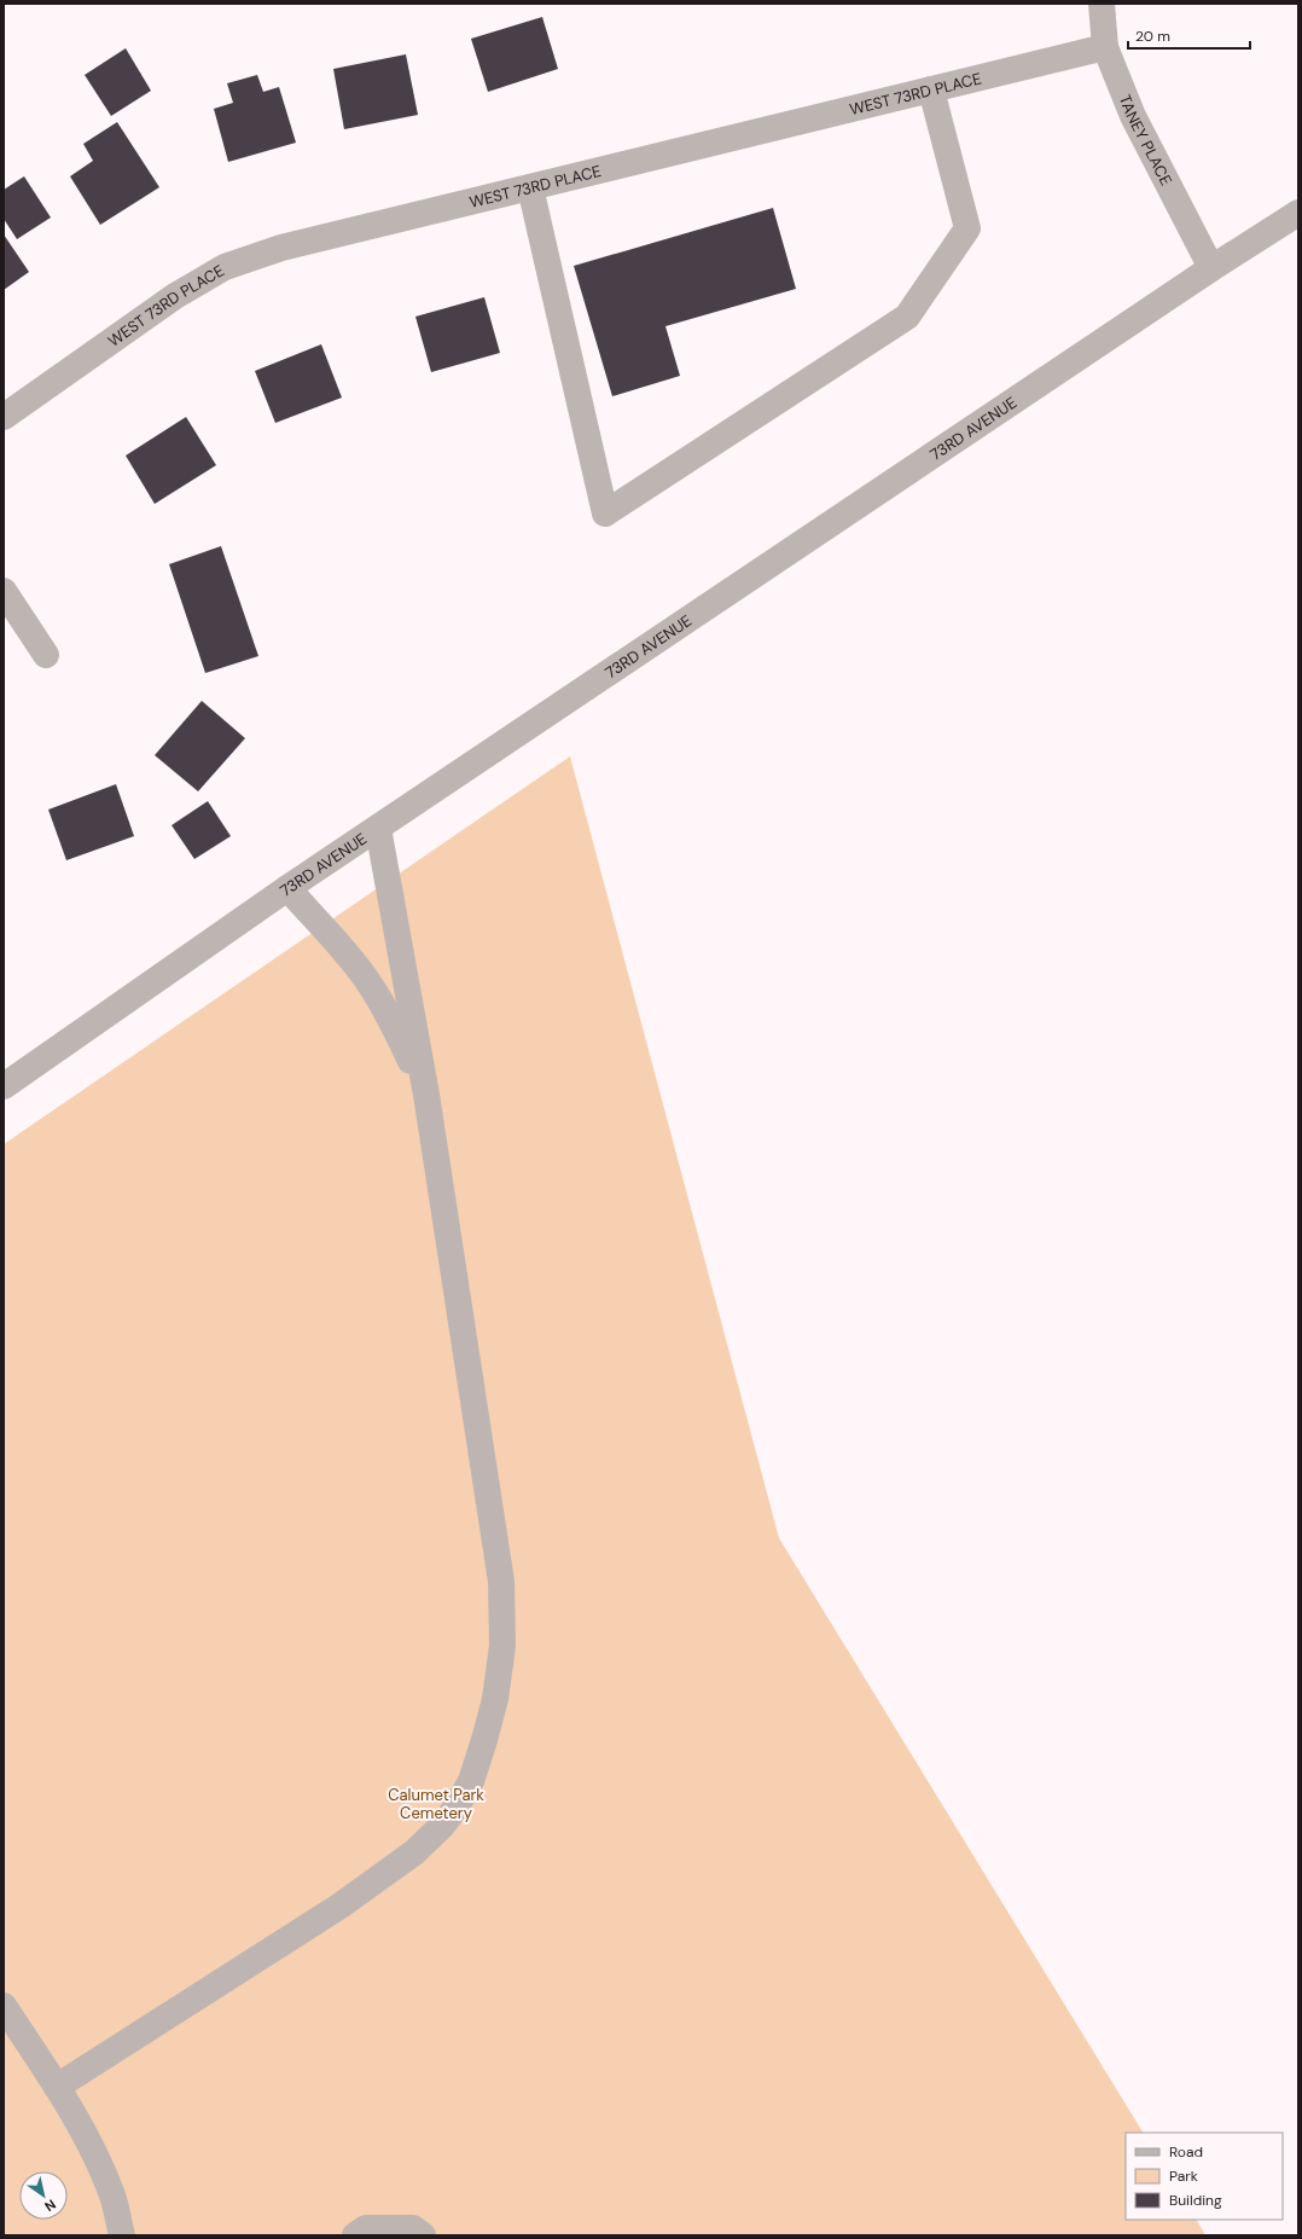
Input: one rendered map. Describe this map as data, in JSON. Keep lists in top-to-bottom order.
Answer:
{
  "streets": {
    "street": ["WEST 73RD PLACE", "TANEY PLACE", "73RD AVENUE"]
  },
  "crossings": [
    ["WEST 73RD PLACE", "TANEY PLACE"],
    ["TANEY PLACE", "73RD AVENUE"]
  ],
  "parks": ["Calumet Park Cemetery"],
  "legend": ["Road", "Park", "Building"],
  "scale_bar": "20 m",
  "north": "bottom right"
}
